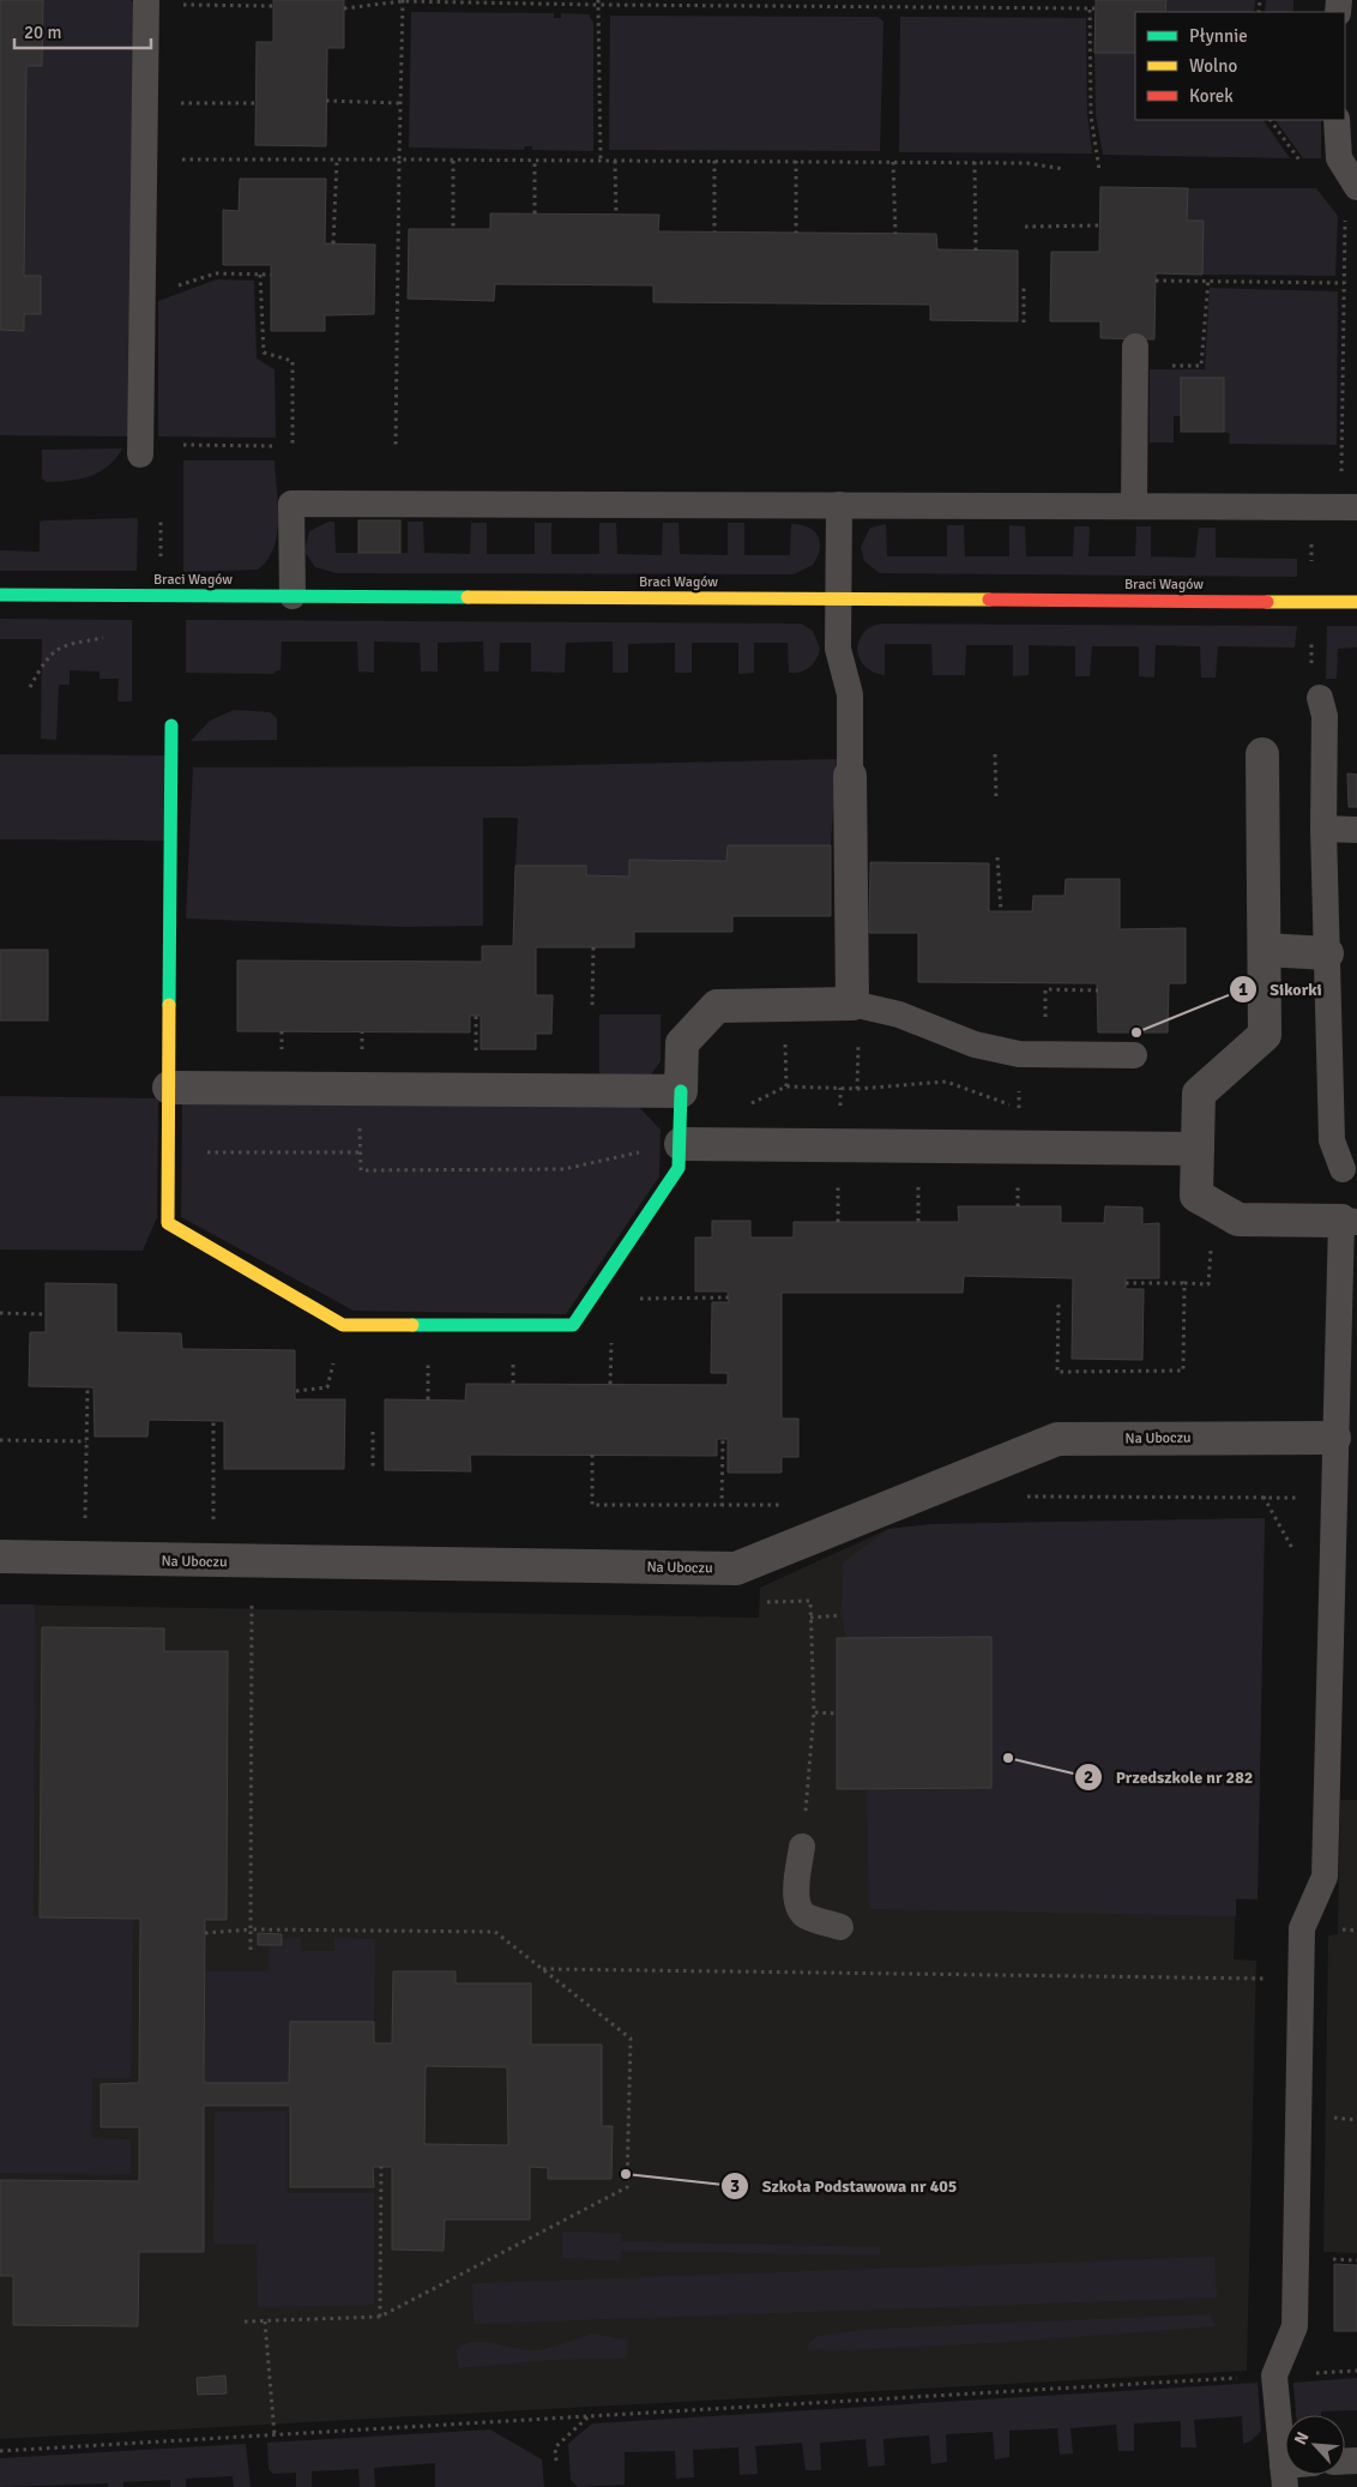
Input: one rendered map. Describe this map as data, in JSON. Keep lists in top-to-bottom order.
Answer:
{
  "streets": {
    "street": ["Braci Wagów", "Na Uboczu"]
  },
  "places": ["Sikorki", "Przedszkole nr 282", "Szkoła Podstawowa nr 405"],
  "legend": ["Płynnie", "Wolno", "Korek"],
  "scale_bar": "20 m",
  "north": "top left"
}
